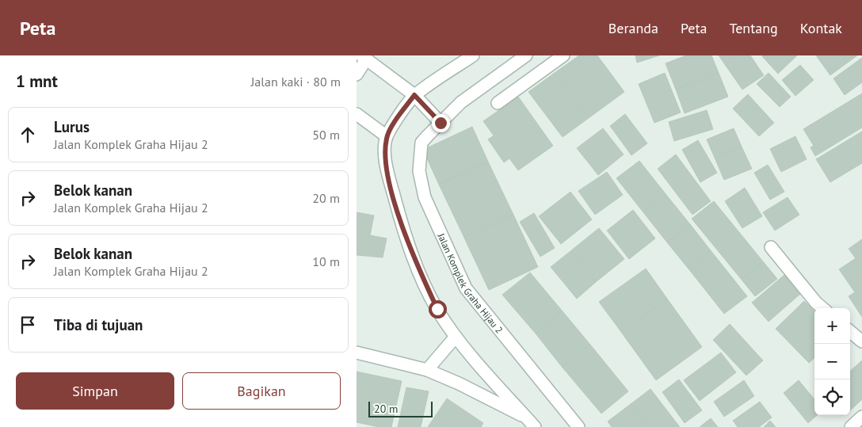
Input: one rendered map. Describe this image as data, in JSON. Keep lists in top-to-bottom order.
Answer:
{
  "streets": {
    "street": ["Jalan Komplek Graha Hijau 2"]
  },
  "scale_bar": "20 m",
  "page": {
    "header": "Peta",
    "nav": [
      "Beranda",
      "Peta",
      "Tentang",
      "Kontak"
    ],
    "heading": ["1 mnt", "Jalan kaki · 80 m"],
    "list": [
      ["Lurus", "Jalan Komplek Graha Hijau 2", "50 m"],
      ["Belok kanan", "Jalan Komplek Graha Hijau 2", "20 m"],
      ["Belok kanan", "Jalan Komplek Graha Hijau 2", "10 m"],
      "Tiba di tujuan"
    ],
    "map_buttons": ["+", "−"],
    "buttons": ["Simpan", "Bagikan"],
    "scale": "20 m"
  }
}
